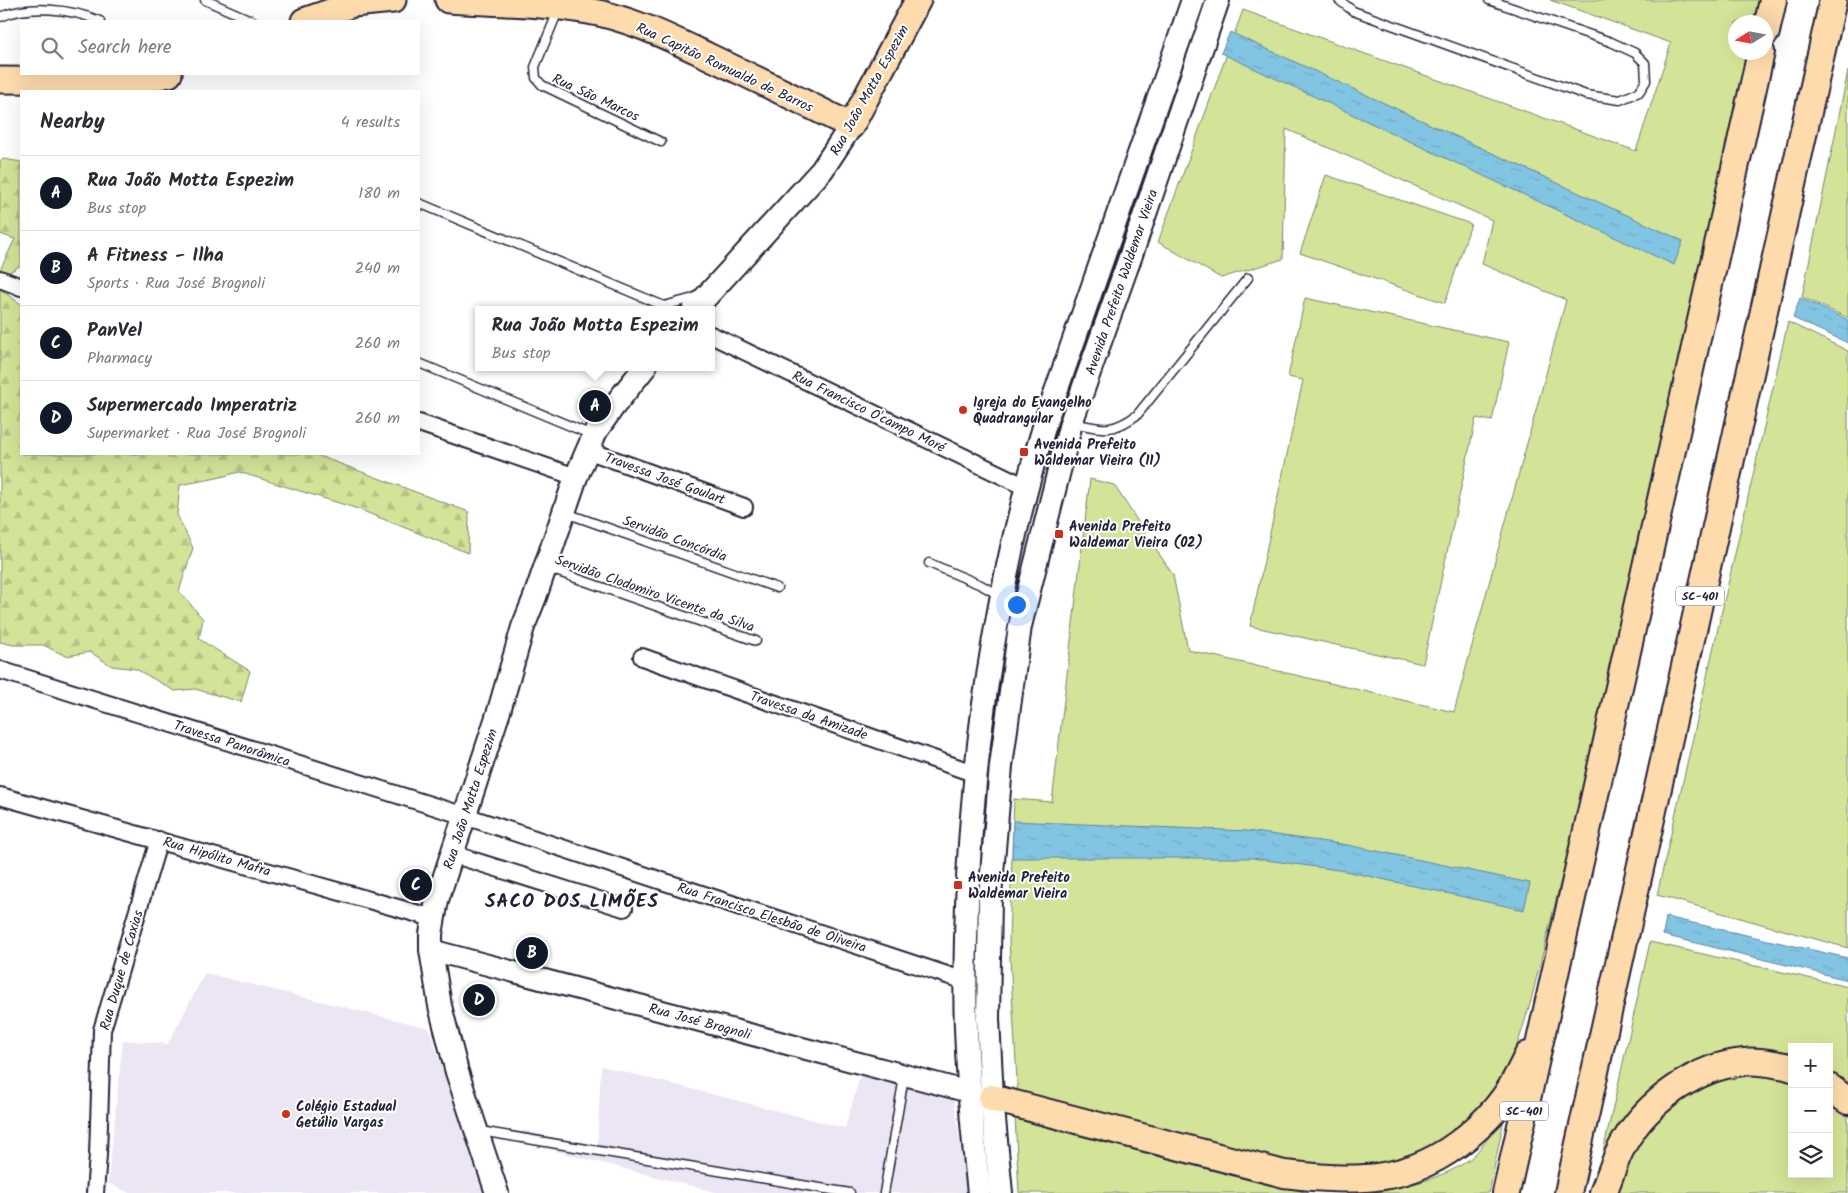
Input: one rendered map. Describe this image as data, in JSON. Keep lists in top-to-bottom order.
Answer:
{
  "streets": {
    "highway": ["SC-401"],
    "main road": ["Rua Capitão Romualdo de Barros", "Rua João Motta Espezim", "Avenida Prefeito Waldemar Vieira"],
    "street": [
      "Rua Francisco O'campo Moré",
      "Travessa José Goulart",
      "Travessa da Amizade",
      "Travessa Panorâmica",
      "Rua Hipólito Mafra",
      "Rua Francisco Elesbão de Oliveira",
      "Rua Duque de Caxias",
      "Rua José Brognoli"
    ],
    "lane": ["Rua São Marcos", "Servidão Concórdia", "Servidão Clodomiro Vicente da Silva"]
  },
  "crossings": [
    ["Rua Capitão Romualdo de Barros", "Rua João Motta Espezim"],
    ["Rua Capitão Romualdo de Barros", "Rua São Marcos"],
    ["Rua João Motta Espezim", "Travessa José Goulart"],
    ["Rua João Motta Espezim", "Servidão Concórdia"],
    ["Rua João Motta Espezim", "Servidão Clodomiro Vicente da Silva"],
    ["Rua João Motta Espezim", "Travessa Panorâmica"],
    ["Rua João Motta Espezim", "Rua Hipólito Mafra"],
    ["Rua João Motta Espezim", "Rua Francisco Elesbão de Oliveira"],
    ["Rua João Motta Espezim", "Rua José Brognoli"],
    ["Avenida Prefeito Waldemar Vieira", "Rua Francisco O'campo Moré"],
    ["Avenida Prefeito Waldemar Vieira", "Travessa da Amizade"],
    ["Avenida Prefeito Waldemar Vieira", "Rua Francisco Elesbão de Oliveira"],
    ["Avenida Prefeito Waldemar Vieira", "Rua José Brognoli"],
    ["Travessa Panorâmica", "Rua Francisco Elesbão de Oliveira"],
    ["Rua Hipólito Mafra", "Rua Duque de Caxias"]
  ],
  "districts": ["SACO DOS LIMÕES"],
  "places": {
    "other": ["Igreja do Evangelho Quadrangular", "Colégio Estadual Getúlio Vargas"],
    "transit": ["Avenida Prefeito Waldemar Vieira (11)", "Avenida Prefeito Waldemar Vieira (02)", "Avenida Prefeito Waldemar Vieira"]
  },
  "north": "left",
  "page": {
    "search": "Search here",
    "heading": ["Nearby", "4 results"],
    "list": [
      {
        "mark": "A",
        "name": "Rua João Motta Espezim",
        "note": "Bus stop",
        "value": "180 m"
      },
      {
        "mark": "B",
        "name": "A Fitness - Ilha",
        "note": "Sports · Rua José Brognoli",
        "value": "240 m"
      },
      {
        "mark": "C",
        "name": "PanVel",
        "note": "Pharmacy",
        "value": "260 m"
      },
      {
        "mark": "D",
        "name": "Supermercado Imperatriz",
        "note": "Supermarket · Rua José Brognoli",
        "value": "260 m"
      }
    ],
    "popup": ["Rua João Motta Espezim", "Bus stop"],
    "pins": [
      "A",
      "C",
      "B",
      "D"
    ],
    "map_buttons": ["+", "−"]
  }
}
